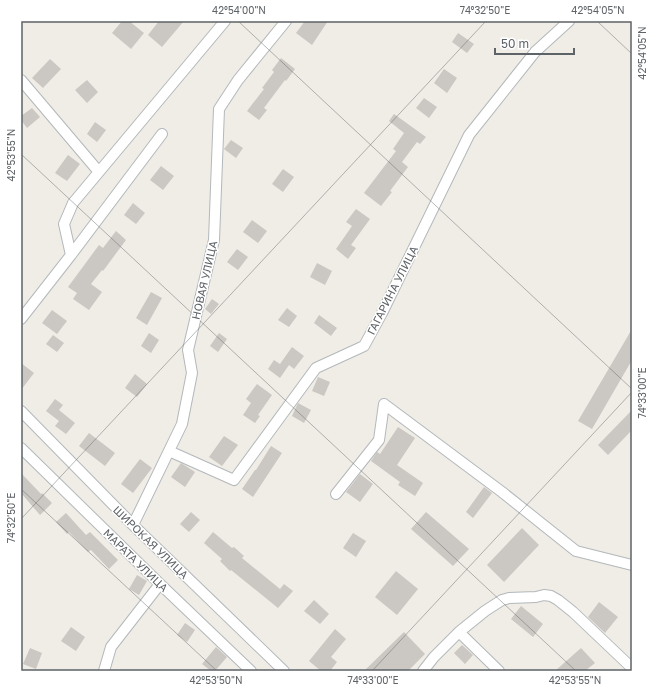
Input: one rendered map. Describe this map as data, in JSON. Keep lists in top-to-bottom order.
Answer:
{
  "streets": {
    "street": [
      "НОВАЯ УЛИЦА",
      "ГАГАРИНА УЛИЦА",
      "ШИРОКАЯ УЛИЦА",
      "МАРАТА УЛИЦА"
    ]
  },
  "crossings": [
    ["НОВАЯ УЛИЦА", "ГАГАРИНА УЛИЦА"],
    ["НОВАЯ УЛИЦА", "ШИРОКАЯ УЛИЦА"]
  ],
  "scale_bar": "50 m",
  "coordinates": [
    "42°54'00\"N",
    "74°32'50\"E",
    "42°54'05\"N",
    "42°53'55\"N",
    "74°33'00\"E",
    "42°53'50\"N"
  ]
}
